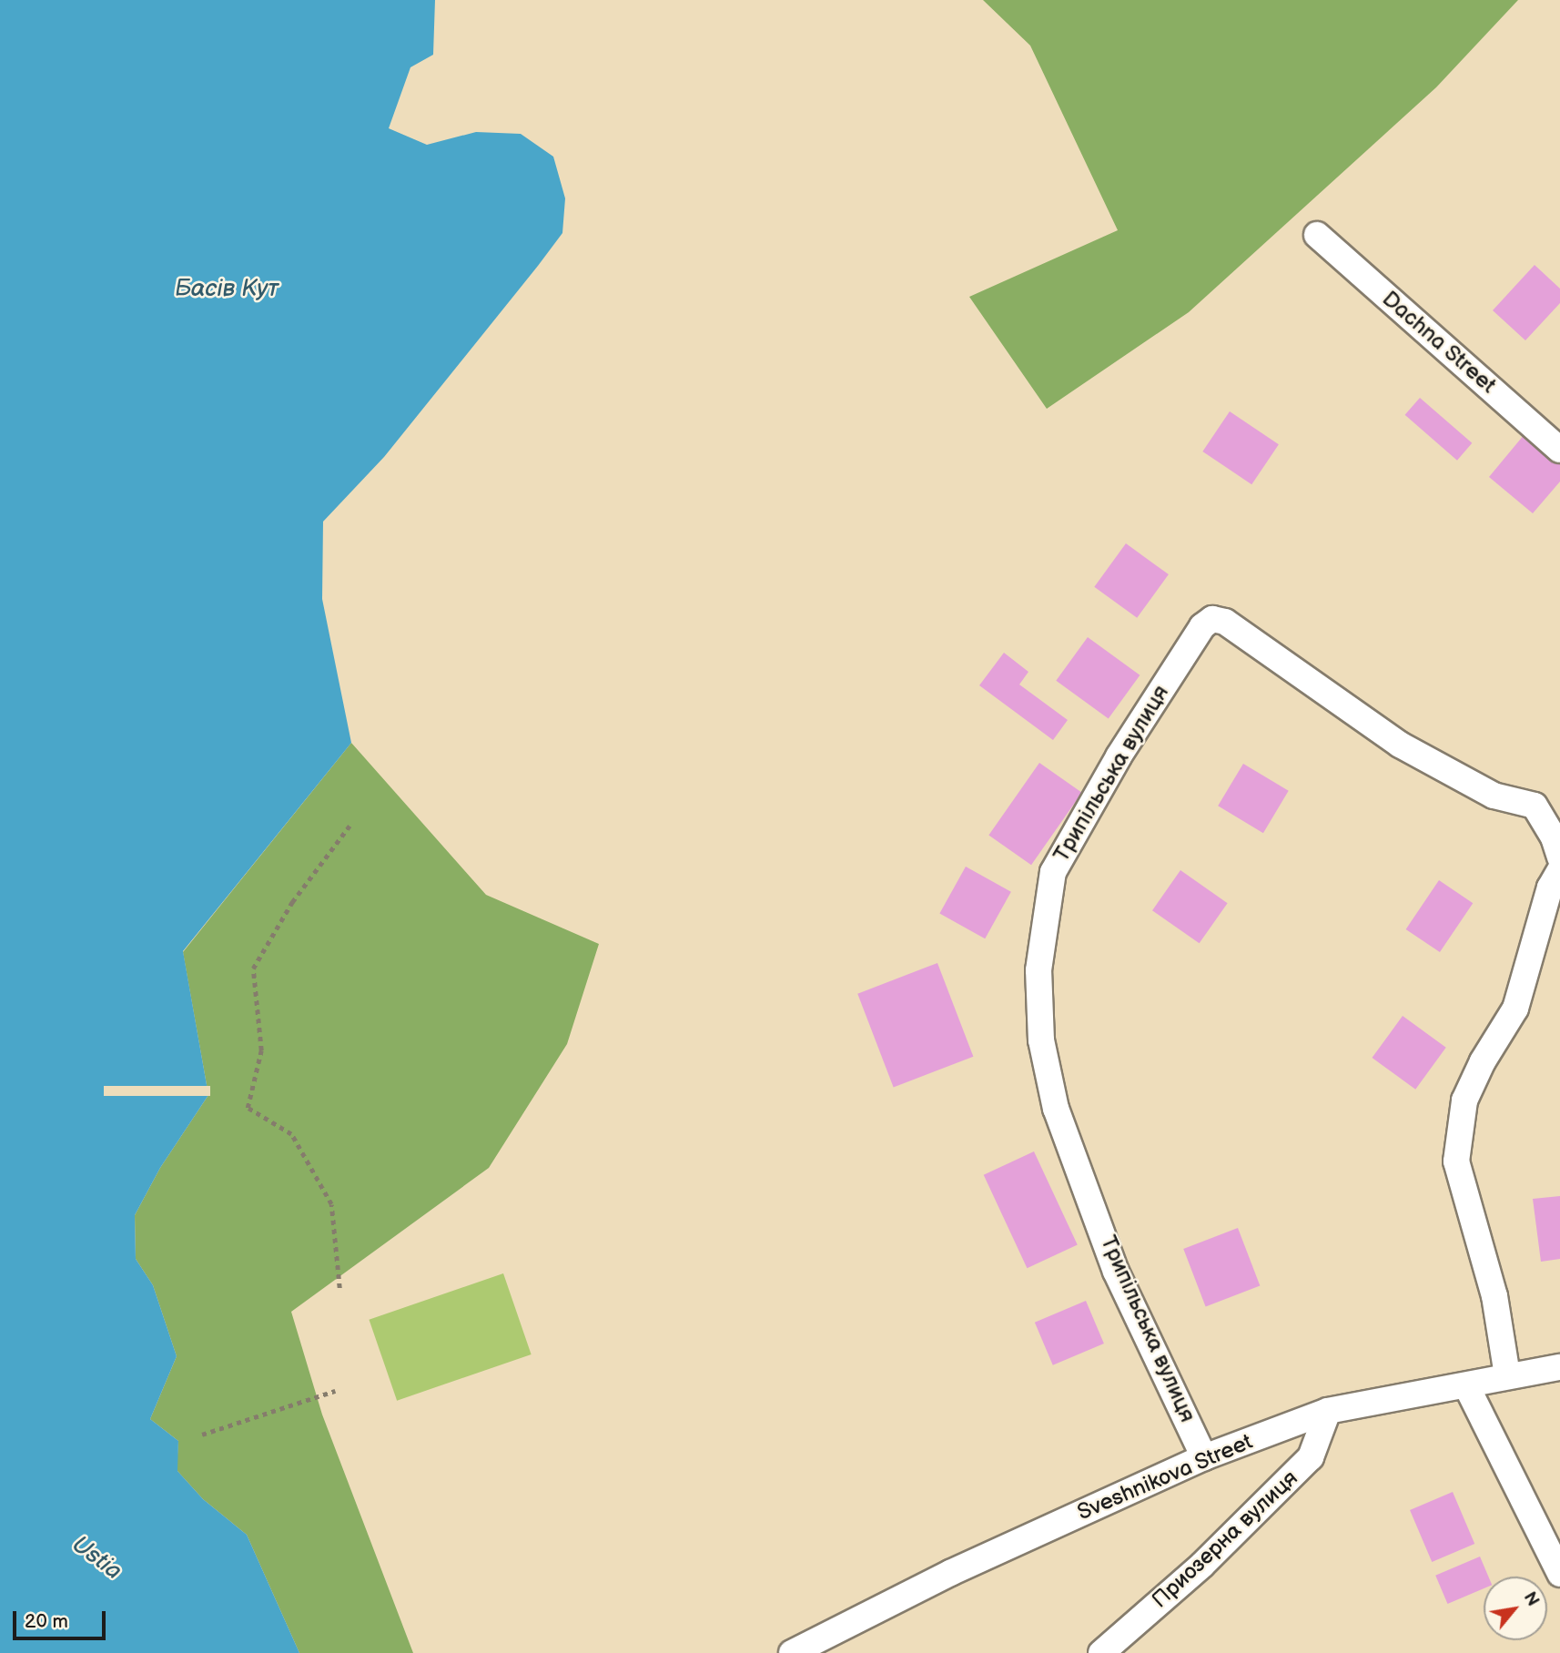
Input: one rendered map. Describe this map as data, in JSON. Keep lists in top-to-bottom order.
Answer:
{
  "streets": {
    "street": [
      "Dachna Street",
      "Трипільська вулиця",
      "Sveshnikova Street",
      "Приозерна вулиця"
    ]
  },
  "crossings": [
    ["Трипільська вулиця", "Sveshnikova Street"],
    ["Sveshnikova Street", "Приозерна вулиця"]
  ],
  "water": ["Басів Кут", "Ustia"],
  "scale_bar": "20 m",
  "north": "top right"
}
